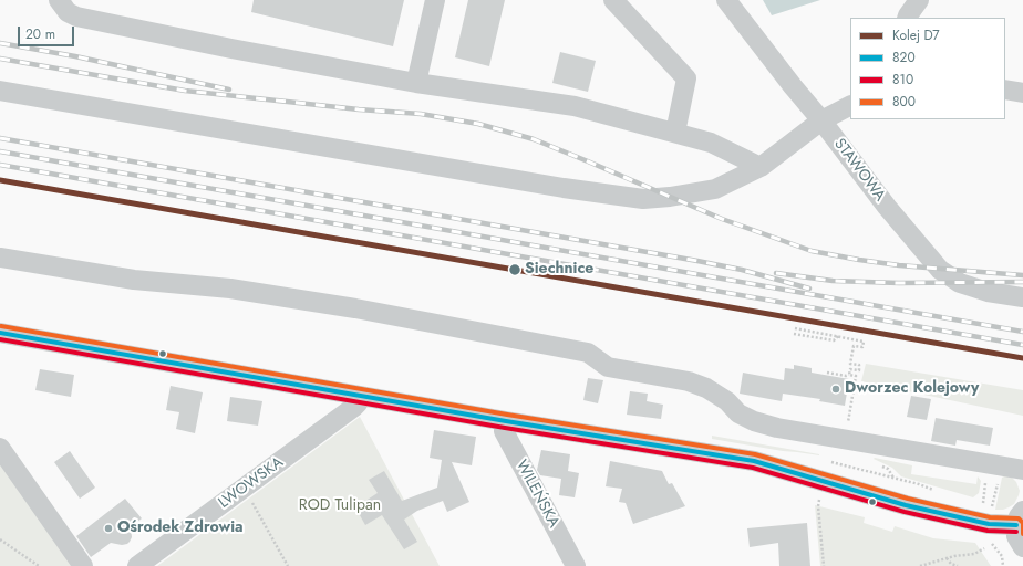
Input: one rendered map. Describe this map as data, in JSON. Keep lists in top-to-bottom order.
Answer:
{
  "streets": {
    "street": ["STAWOWA", "LWOWSKA", "WILEŃSKA"]
  },
  "parks": ["ROD Tulipan"],
  "places": ["Siechnice", "Dworzec Kolejowy", "Ośrodek Zdrowia"],
  "lines": [
    "rail line D7",
    "transit line 800",
    "transit line 820",
    "transit line 810"
  ],
  "legend": [
    "Kolej D7",
    "820",
    "810",
    "800"
  ],
  "scale_bar": "20 m"
}
